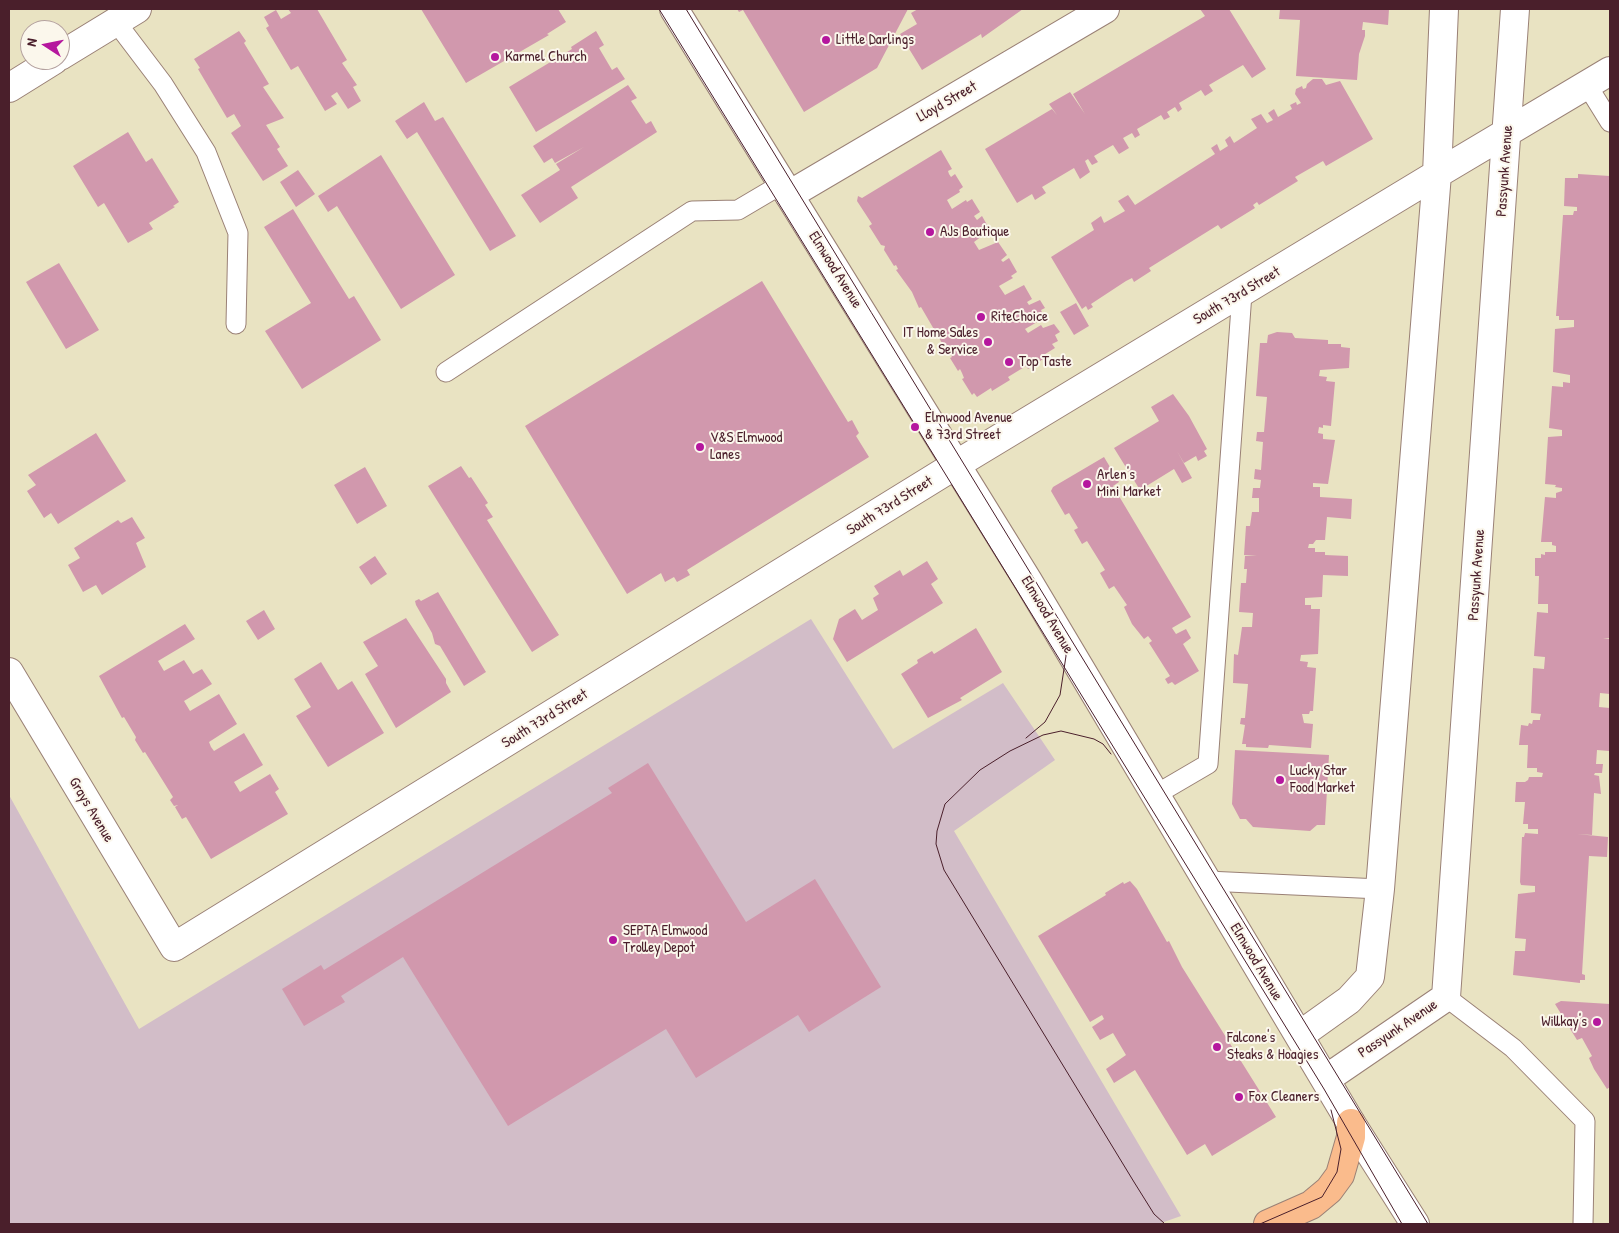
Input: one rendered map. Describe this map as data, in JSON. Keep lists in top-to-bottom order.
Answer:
{
  "streets": {
    "street": [
      "Lloyd Street",
      "Passyunk Avenue",
      "Elmwood Avenue",
      "South 73rd Street",
      "Grays Avenue"
    ]
  },
  "crossings": [
    ["Lloyd Street", "Elmwood Avenue"],
    ["Passyunk Avenue", "Elmwood Avenue"],
    ["Passyunk Avenue", "South 73rd Street"],
    ["Elmwood Avenue", "South 73rd Street"],
    ["South 73rd Street", "Grays Avenue"]
  ],
  "places": [
    "Little Darlings",
    "Karmel Church",
    "AJs Boutique",
    "RiteChoice",
    "IT Home Sales & Service",
    "Top Taste",
    "Elmwood Avenue & 73rd Street",
    "V&S Elmwood Lanes",
    "Arlen's Mini Market",
    "Lucky Star Food Market",
    "SEPTA Elmwood Trolley Depot",
    "Willkay's",
    "Falcone's Steaks & Hoagies",
    "Fox Cleaners"
  ],
  "north": "left"
}
